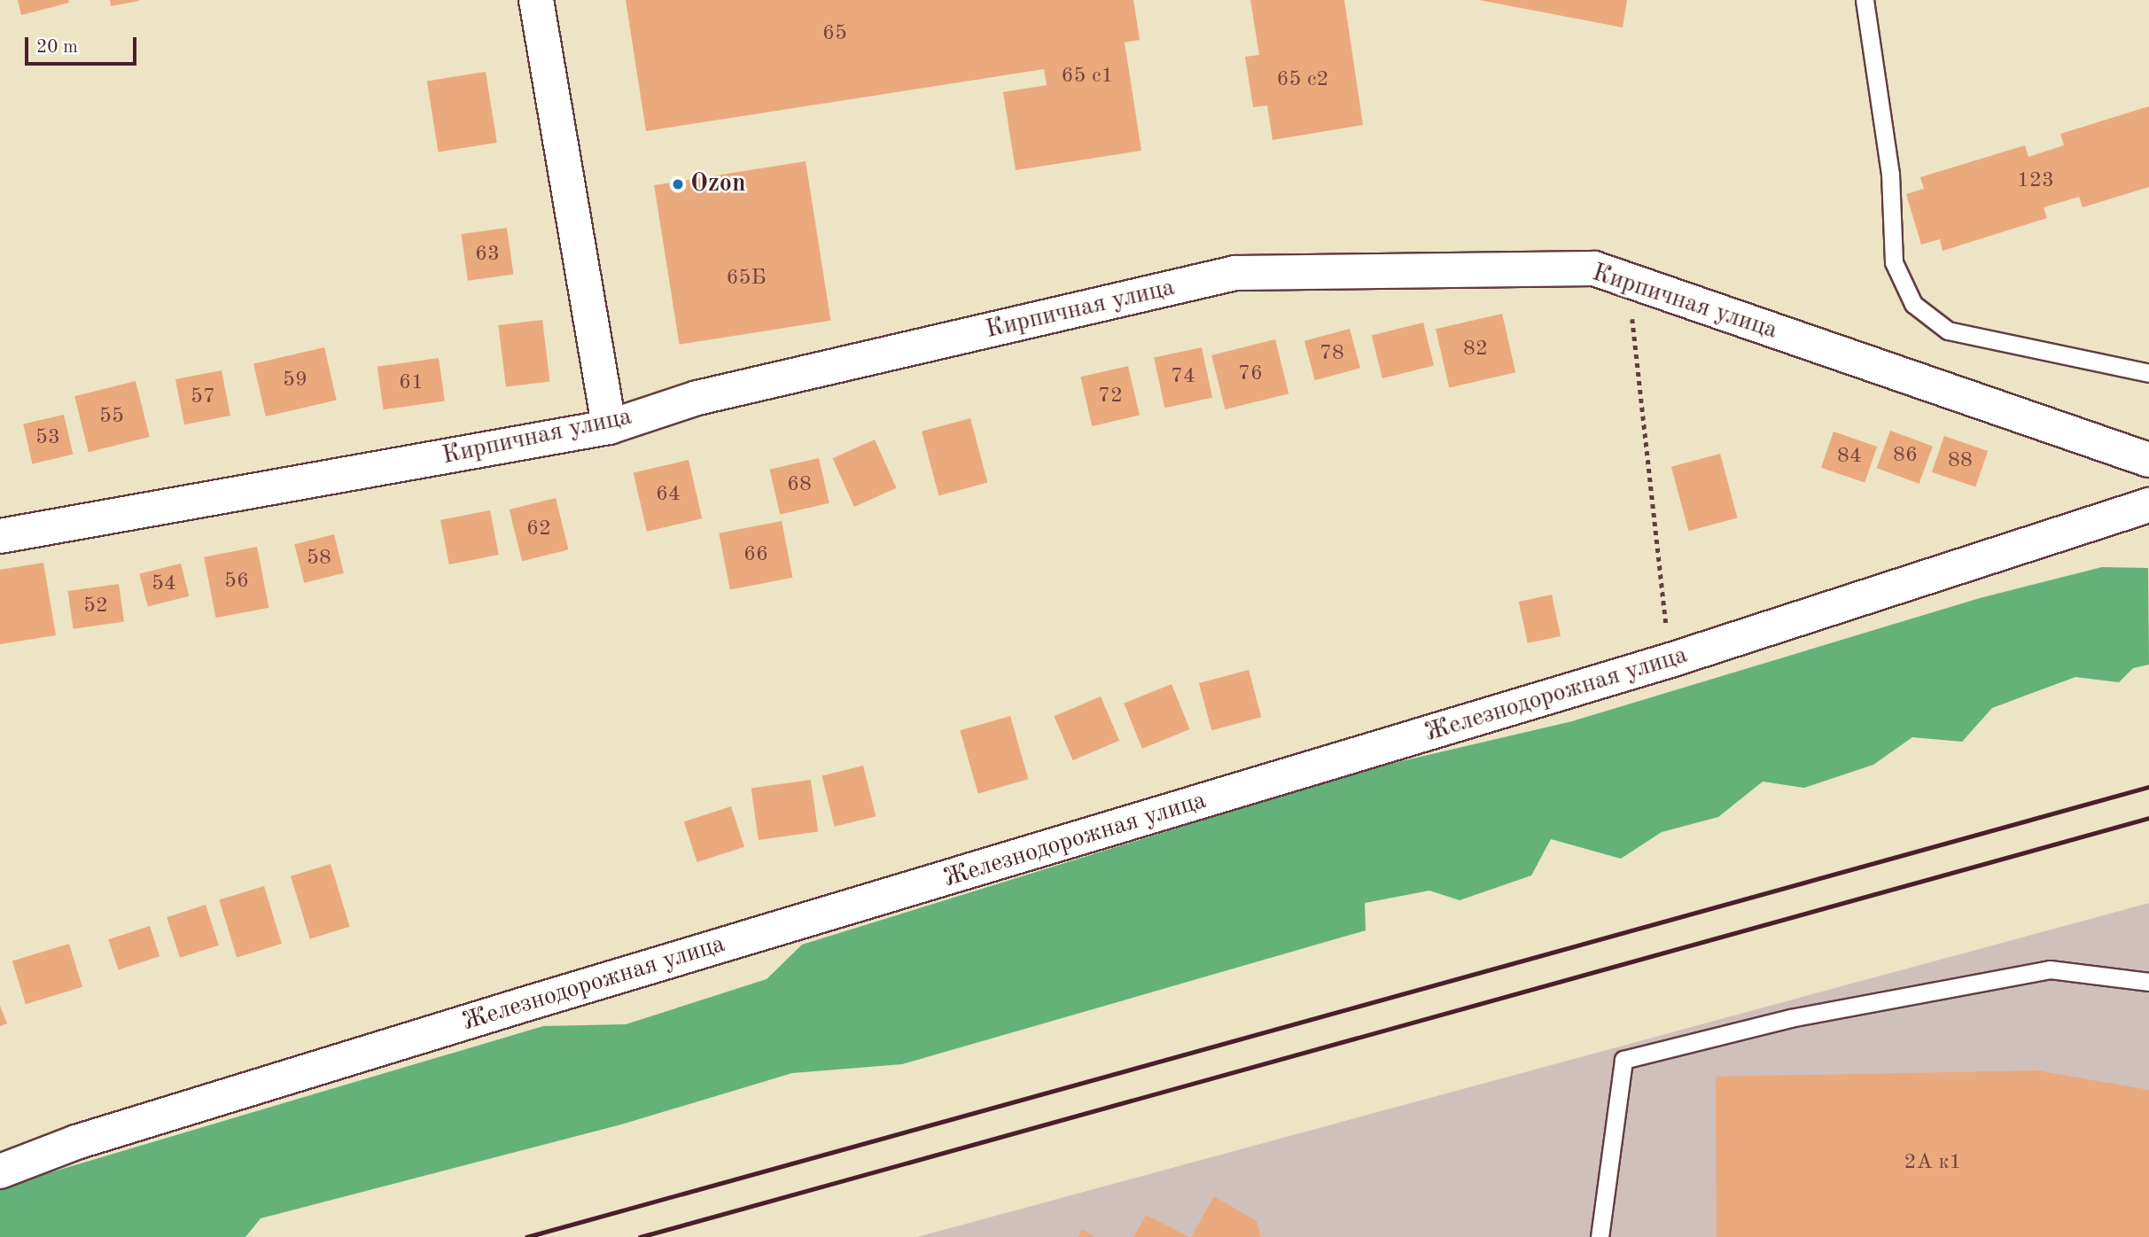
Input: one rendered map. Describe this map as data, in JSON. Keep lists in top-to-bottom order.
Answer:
{
  "streets": {
    "street": ["Кирпичная улица", "Железнодорожная улица"]
  },
  "places": ["Ozon"],
  "house_numbers": [
    "65",
    "65 c1",
    "65 с2",
    "123",
    "63",
    "65Б",
    "82",
    "78",
    "76",
    "74",
    "59",
    "61",
    "72",
    "57",
    "55",
    "53",
    "86",
    "84",
    "88",
    "68",
    "64",
    "62",
    "66",
    "58",
    "56",
    "54",
    "52",
    "2А к1"
  ],
  "scale_bar": "20 m"
}
